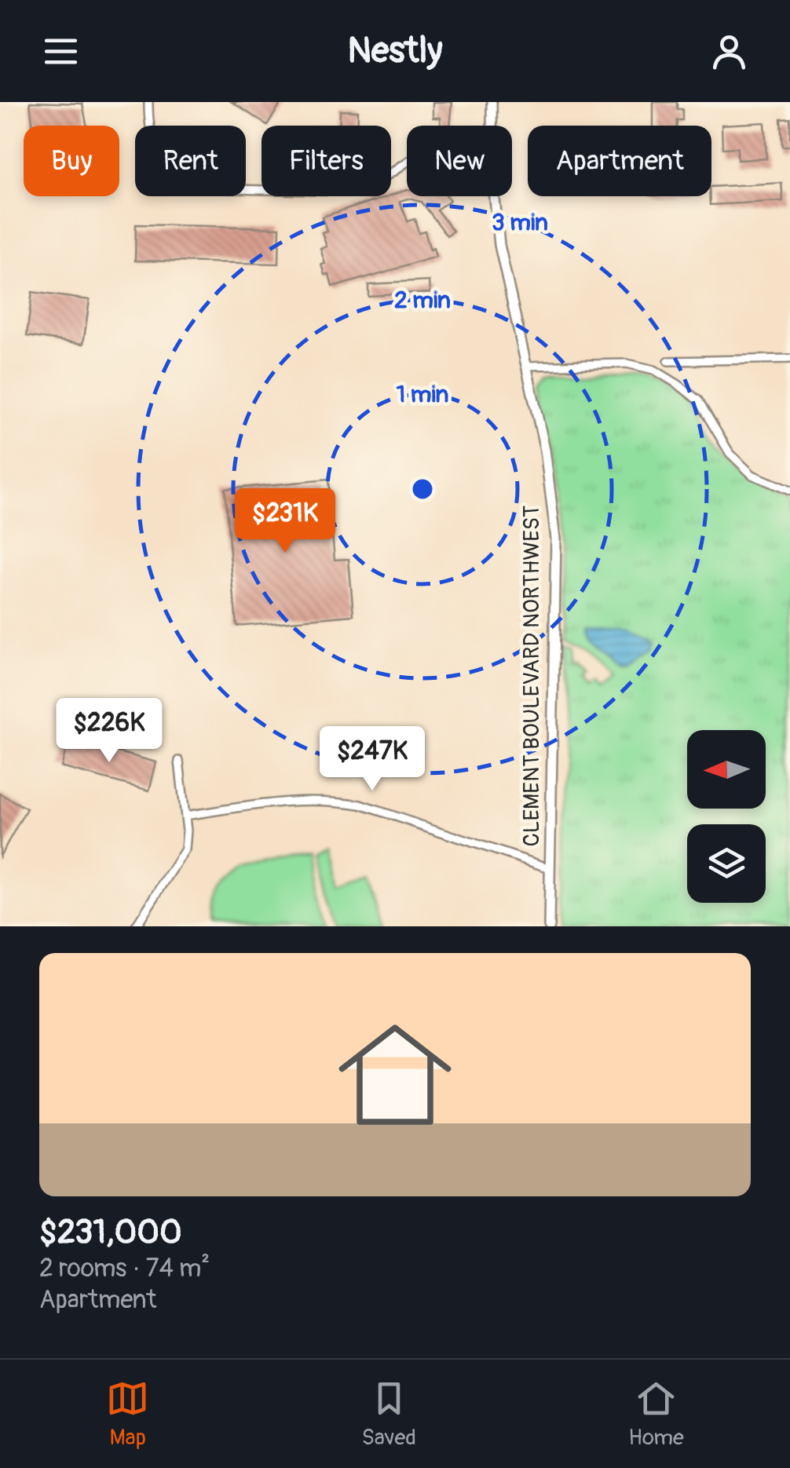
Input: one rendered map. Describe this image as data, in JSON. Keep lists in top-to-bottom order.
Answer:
{
  "streets": {
    "street": ["CLEMENT BOULEVARD NORTHWEST"]
  },
  "north": "left",
  "page": {
    "header": "Nestly",
    "chip": [
      "Buy",
      "Rent",
      "Filters",
      "New",
      "Apartment"
    ],
    "price": ["$231K", "$226K", "$247K"],
    "list": [
      {
        "name": "$231,000",
        "note": "2 rooms · 74 m² · Apartment"
      }
    ],
    "tabs": ["Map", "Saved", "Home"]
  },
  "rings": ["3 min", "2 min", "1 min"]
}
